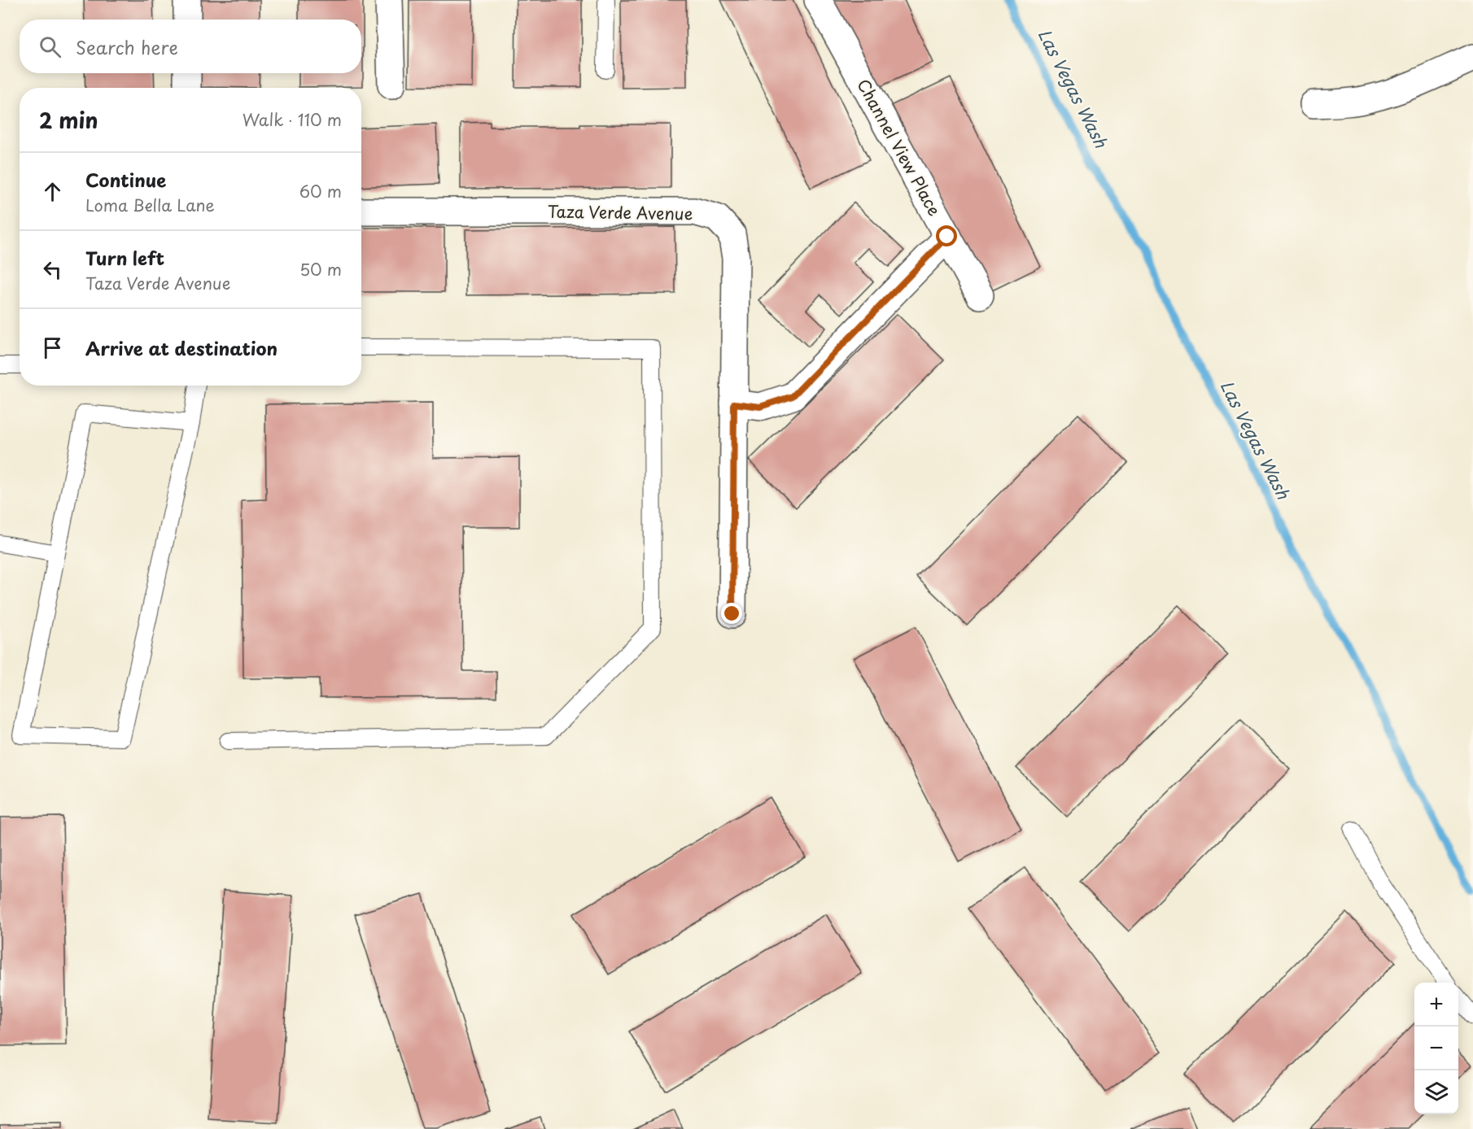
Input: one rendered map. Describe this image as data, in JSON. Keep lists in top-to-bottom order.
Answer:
{
  "streets": {
    "street": ["Channel View Place", "Taza Verde Avenue"]
  },
  "water": ["Las Vegas Wash"],
  "page": {
    "search": "Search here",
    "heading": ["2 min", "Walk · 110 m"],
    "list": [
      ["Continue", "Loma Bella Lane", "60 m"],
      ["Turn left", "Taza Verde Avenue", "50 m"],
      "Arrive at destination"
    ],
    "map_buttons": ["+", "−"]
  }
}
